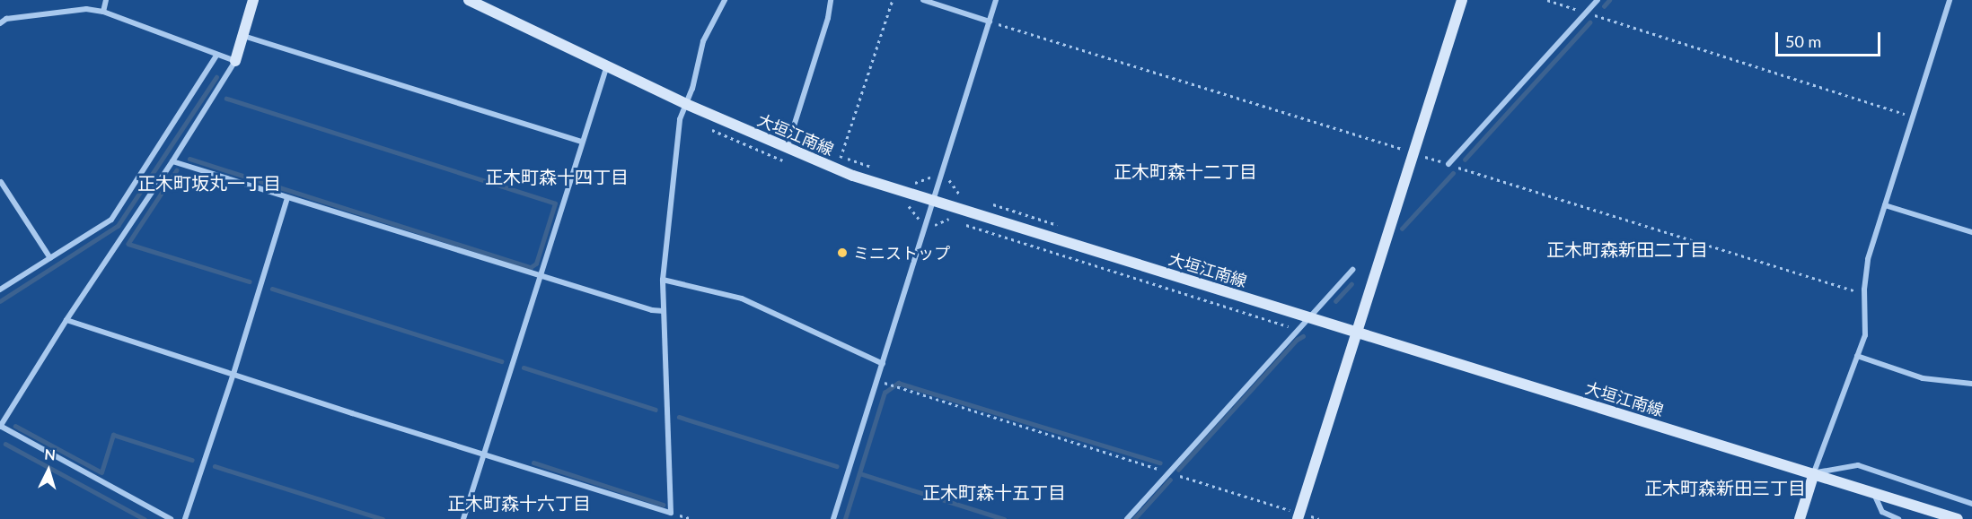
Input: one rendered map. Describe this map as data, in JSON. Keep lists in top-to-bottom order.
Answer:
{
  "streets": {
    "main road": ["大垣江南線"]
  },
  "districts": [
    "正木町森十二丁目",
    "正木町森十四丁目",
    "正木町坂丸一丁目",
    "正木町森新田二丁目",
    "正木町森新田三丁目",
    "正木町森十五丁目",
    "正木町森十六丁目"
  ],
  "places": ["ミニストップ"],
  "scale_bar": "50 m",
  "north": "top"
}
